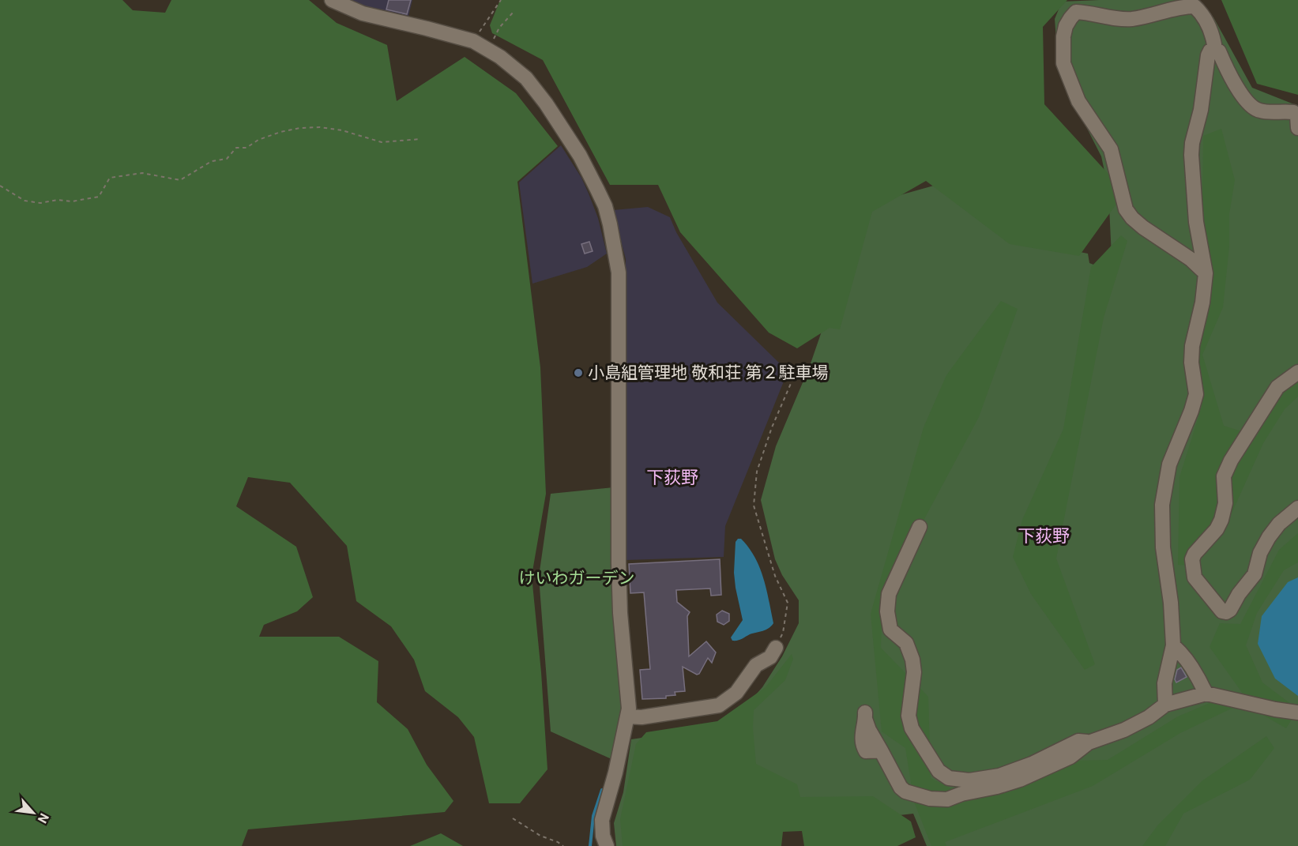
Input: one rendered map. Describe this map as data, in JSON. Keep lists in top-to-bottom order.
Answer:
{
  "districts": ["下荻野", "下荻野"],
  "parks": ["けいわガーデン"],
  "places": ["小島組管理地 敬和荘 第２駐車場"],
  "north": "bottom right"
}
